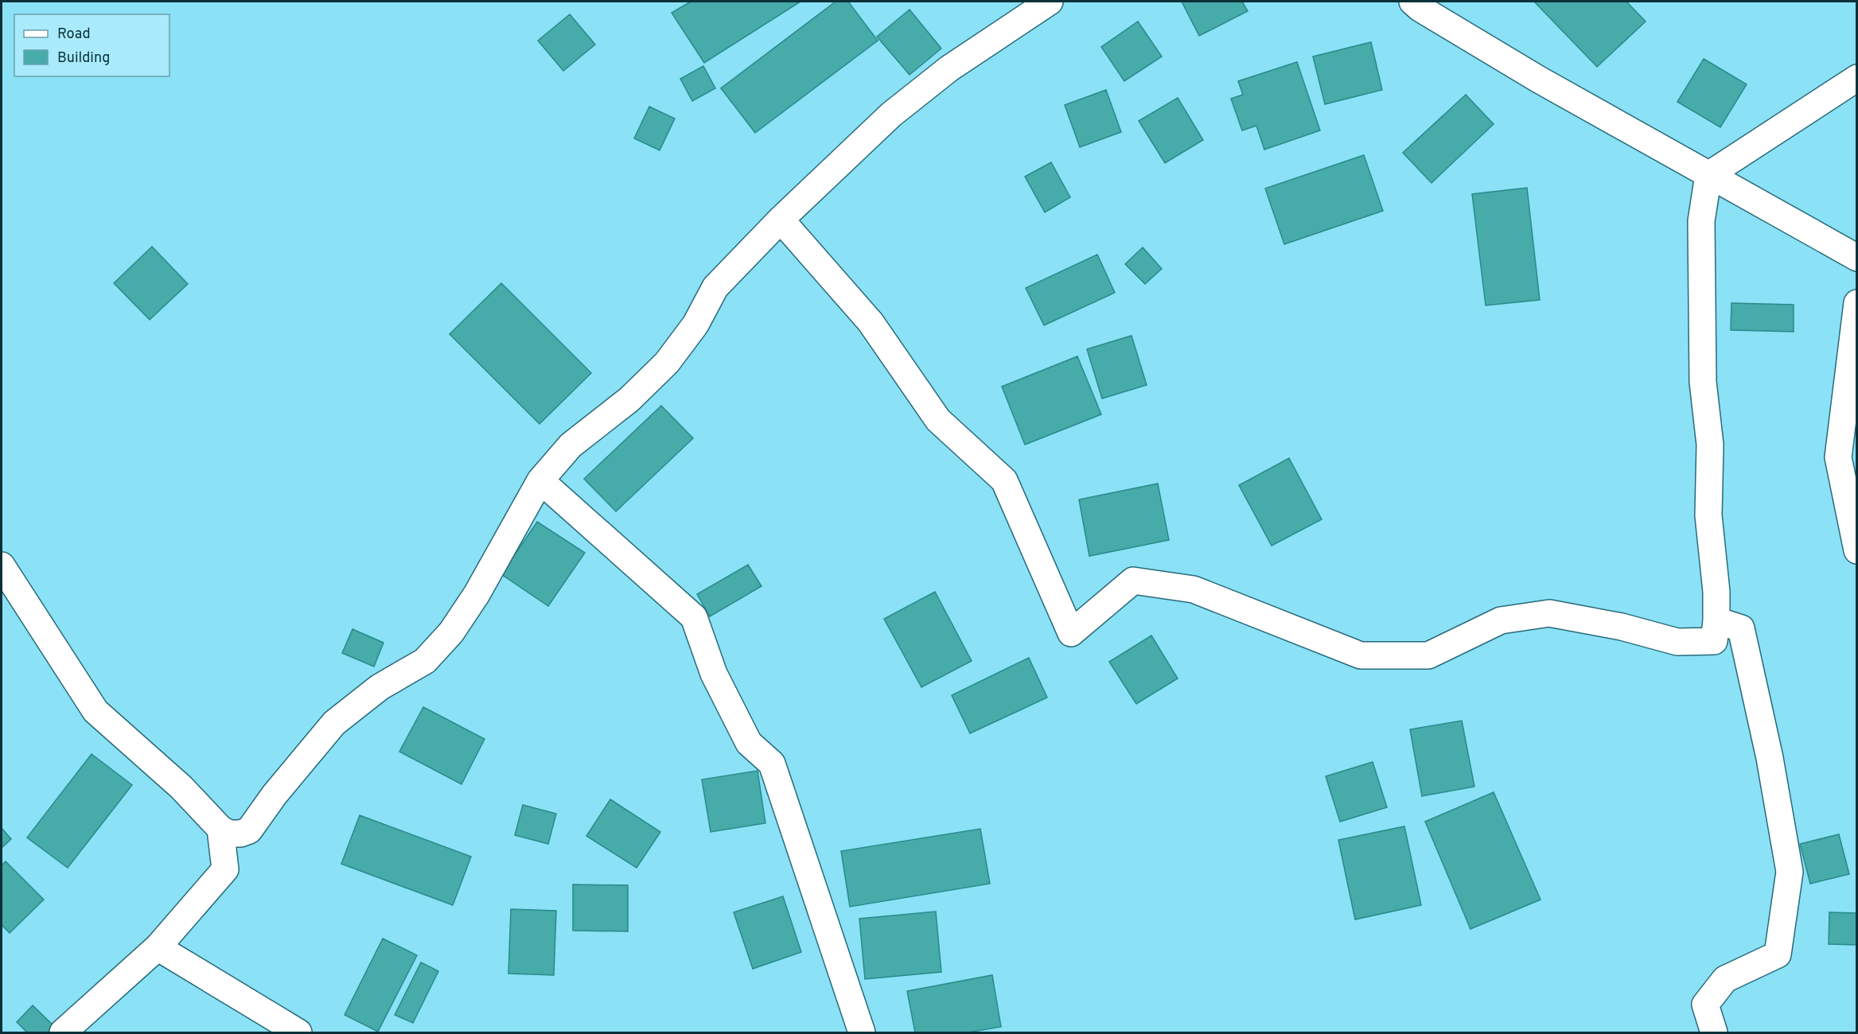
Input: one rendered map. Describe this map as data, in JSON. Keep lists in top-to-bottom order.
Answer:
{
  "legend": ["Road", "Building"]
}
